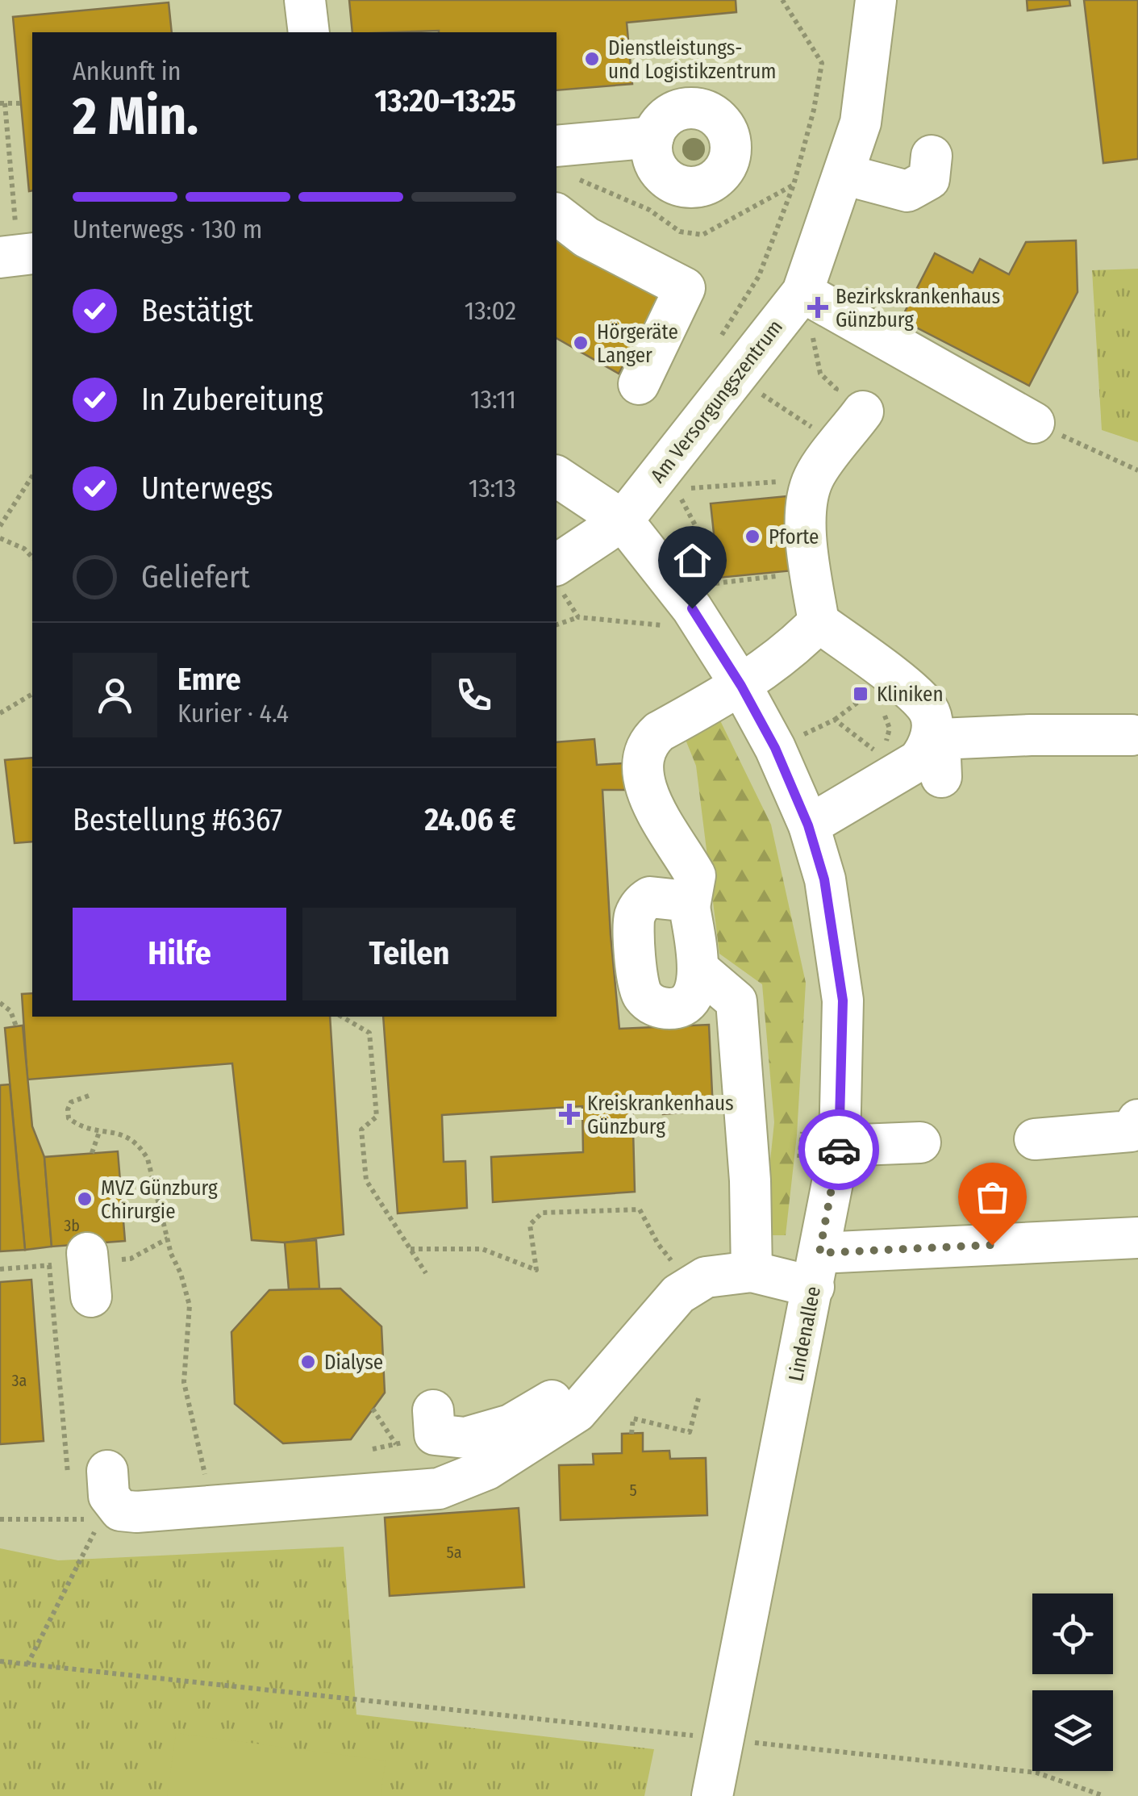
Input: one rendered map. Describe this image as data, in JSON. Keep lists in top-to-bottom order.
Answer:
{
  "streets": {
    "street": ["Am Versorgungszentrum", "Lindenallee"]
  },
  "crossings": [
    ["Am Versorgungszentrum", "Lindenallee"]
  ],
  "places": {
    "other": [
      "Dienstleistungs- und Logistikzentrum",
      "Hörgeräte Langer",
      "Pforte",
      "MVZ Günzburg Chirurgie",
      "Dialyse"
    ],
    "health": ["Bezirkskrankenhaus Günzburg", "Kreiskrankenhaus Günzburg"],
    "transit": ["Kliniken"]
  },
  "house_numbers": [
    "3b",
    "3a",
    "5",
    "5a"
  ],
  "page": {
    "heading": ["2 Min.", "Ankunft in", "13:20–13:25"],
    "panel": [
      "Emre",
      "Kurier · 4.4",
      "Bestellung #6367",
      "24.06 €"
    ],
    "bar": "Unterwegs · 130 m",
    "list": [
      ["Bestätigt", "13:02"],
      ["In Zubereitung", "13:11"],
      ["Unterwegs", "13:13"],
      "Geliefert"
    ],
    "buttons": ["Hilfe", "Teilen"]
  }
}
